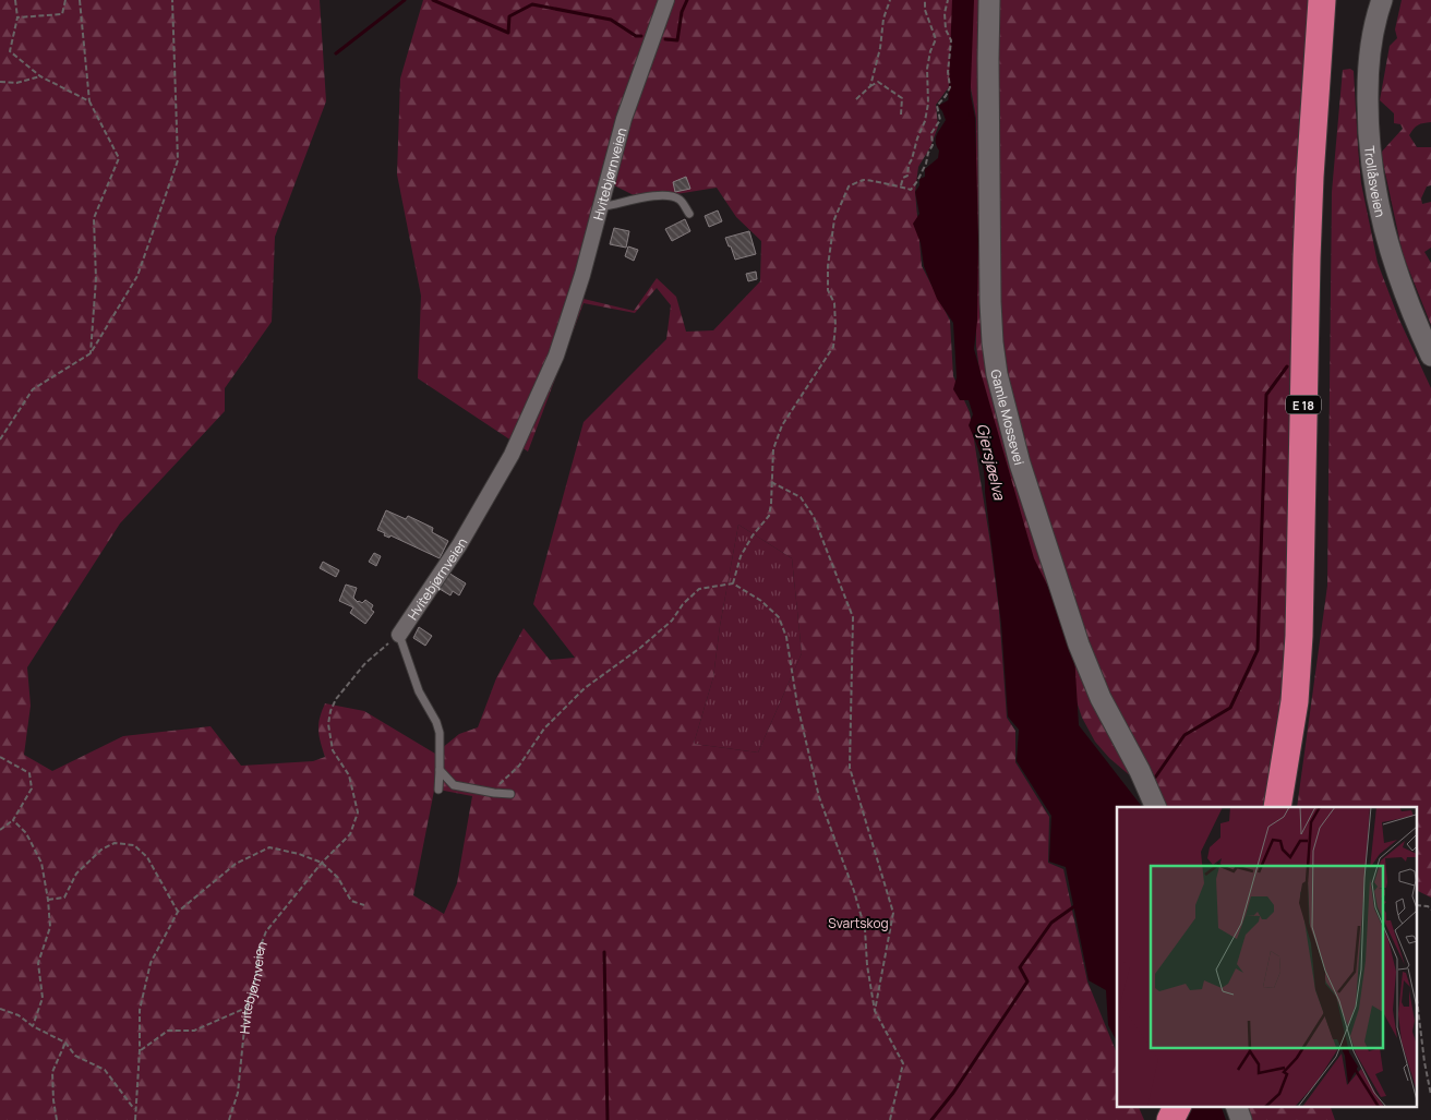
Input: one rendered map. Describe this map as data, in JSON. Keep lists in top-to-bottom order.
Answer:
{
  "streets": {
    "highway": ["E 18"],
    "main road": ["Trollåsveien", "Gamle Mossevei"],
    "street": ["Hvitebjørnveien"]
  },
  "water": ["Gjersjøelva"],
  "parks": ["Svartskog"]
}
